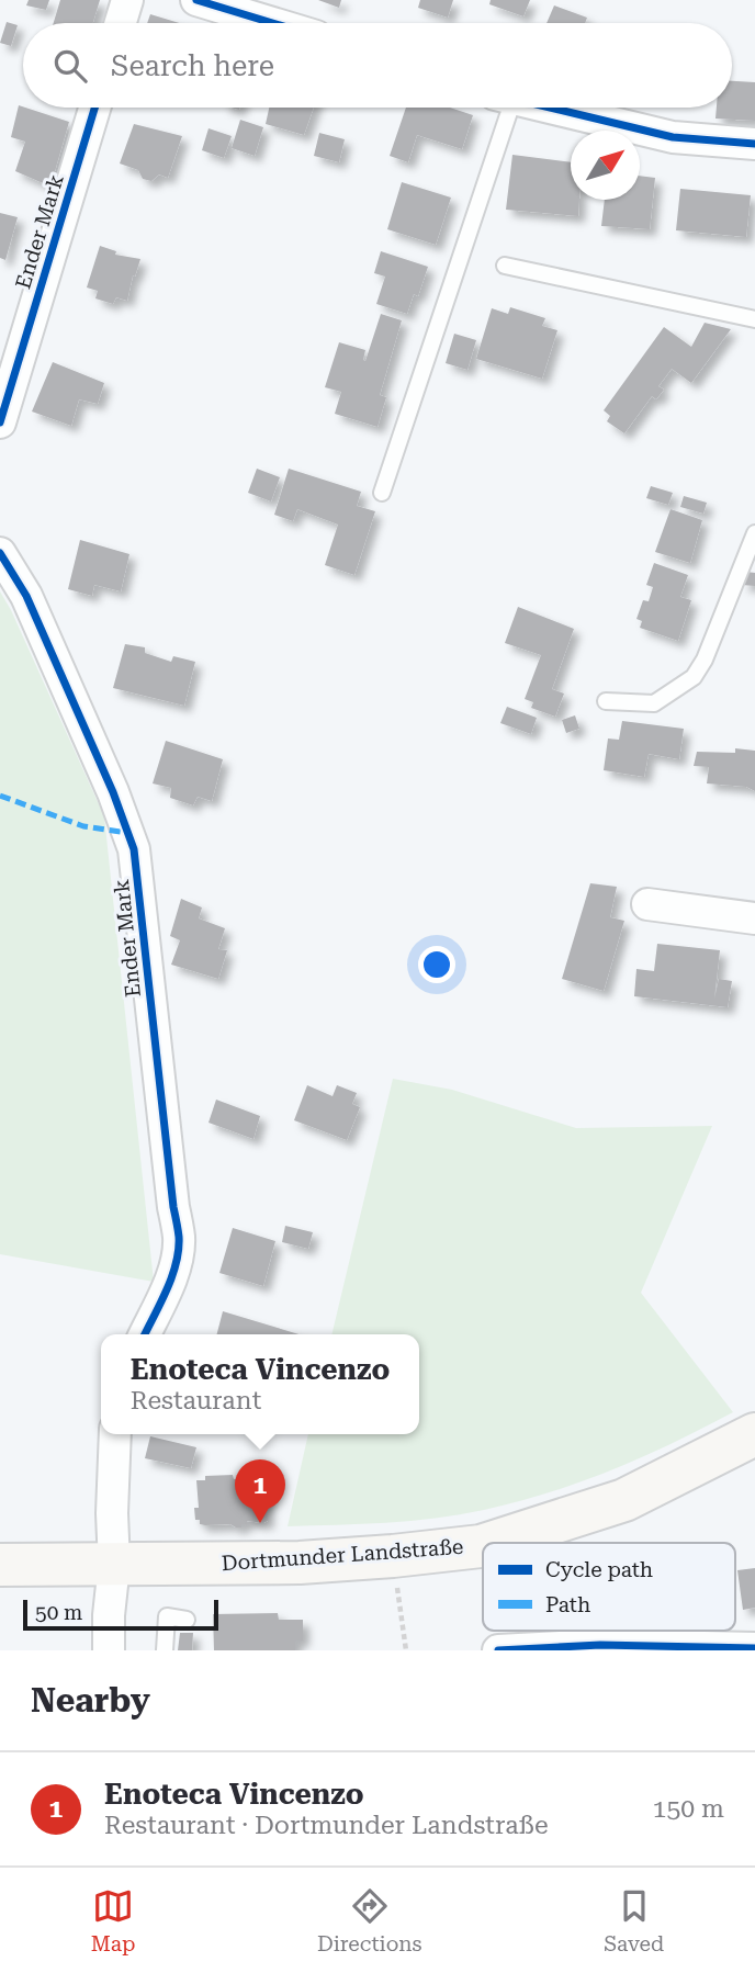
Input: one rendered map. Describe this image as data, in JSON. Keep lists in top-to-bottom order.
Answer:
{
  "streets": {
    "main road": ["Dortmunder Landstraße"],
    "street": ["Ender Mark"]
  },
  "legend": ["Cycle path", "Path"],
  "scale_bar": "50 m",
  "north": "top right",
  "page": {
    "search": "Search here",
    "popup": ["Enoteca Vincenzo", "Restaurant"],
    "pins": "1",
    "scale": "50 m",
    "heading": "Nearby",
    "list": [
      {
        "mark": "1",
        "name": "Enoteca Vincenzo",
        "note": "Restaurant · Dortmunder Landstraße",
        "value": "150 m"
      }
    ],
    "nav": ["Map", "Directions", "Saved"]
  }
}
